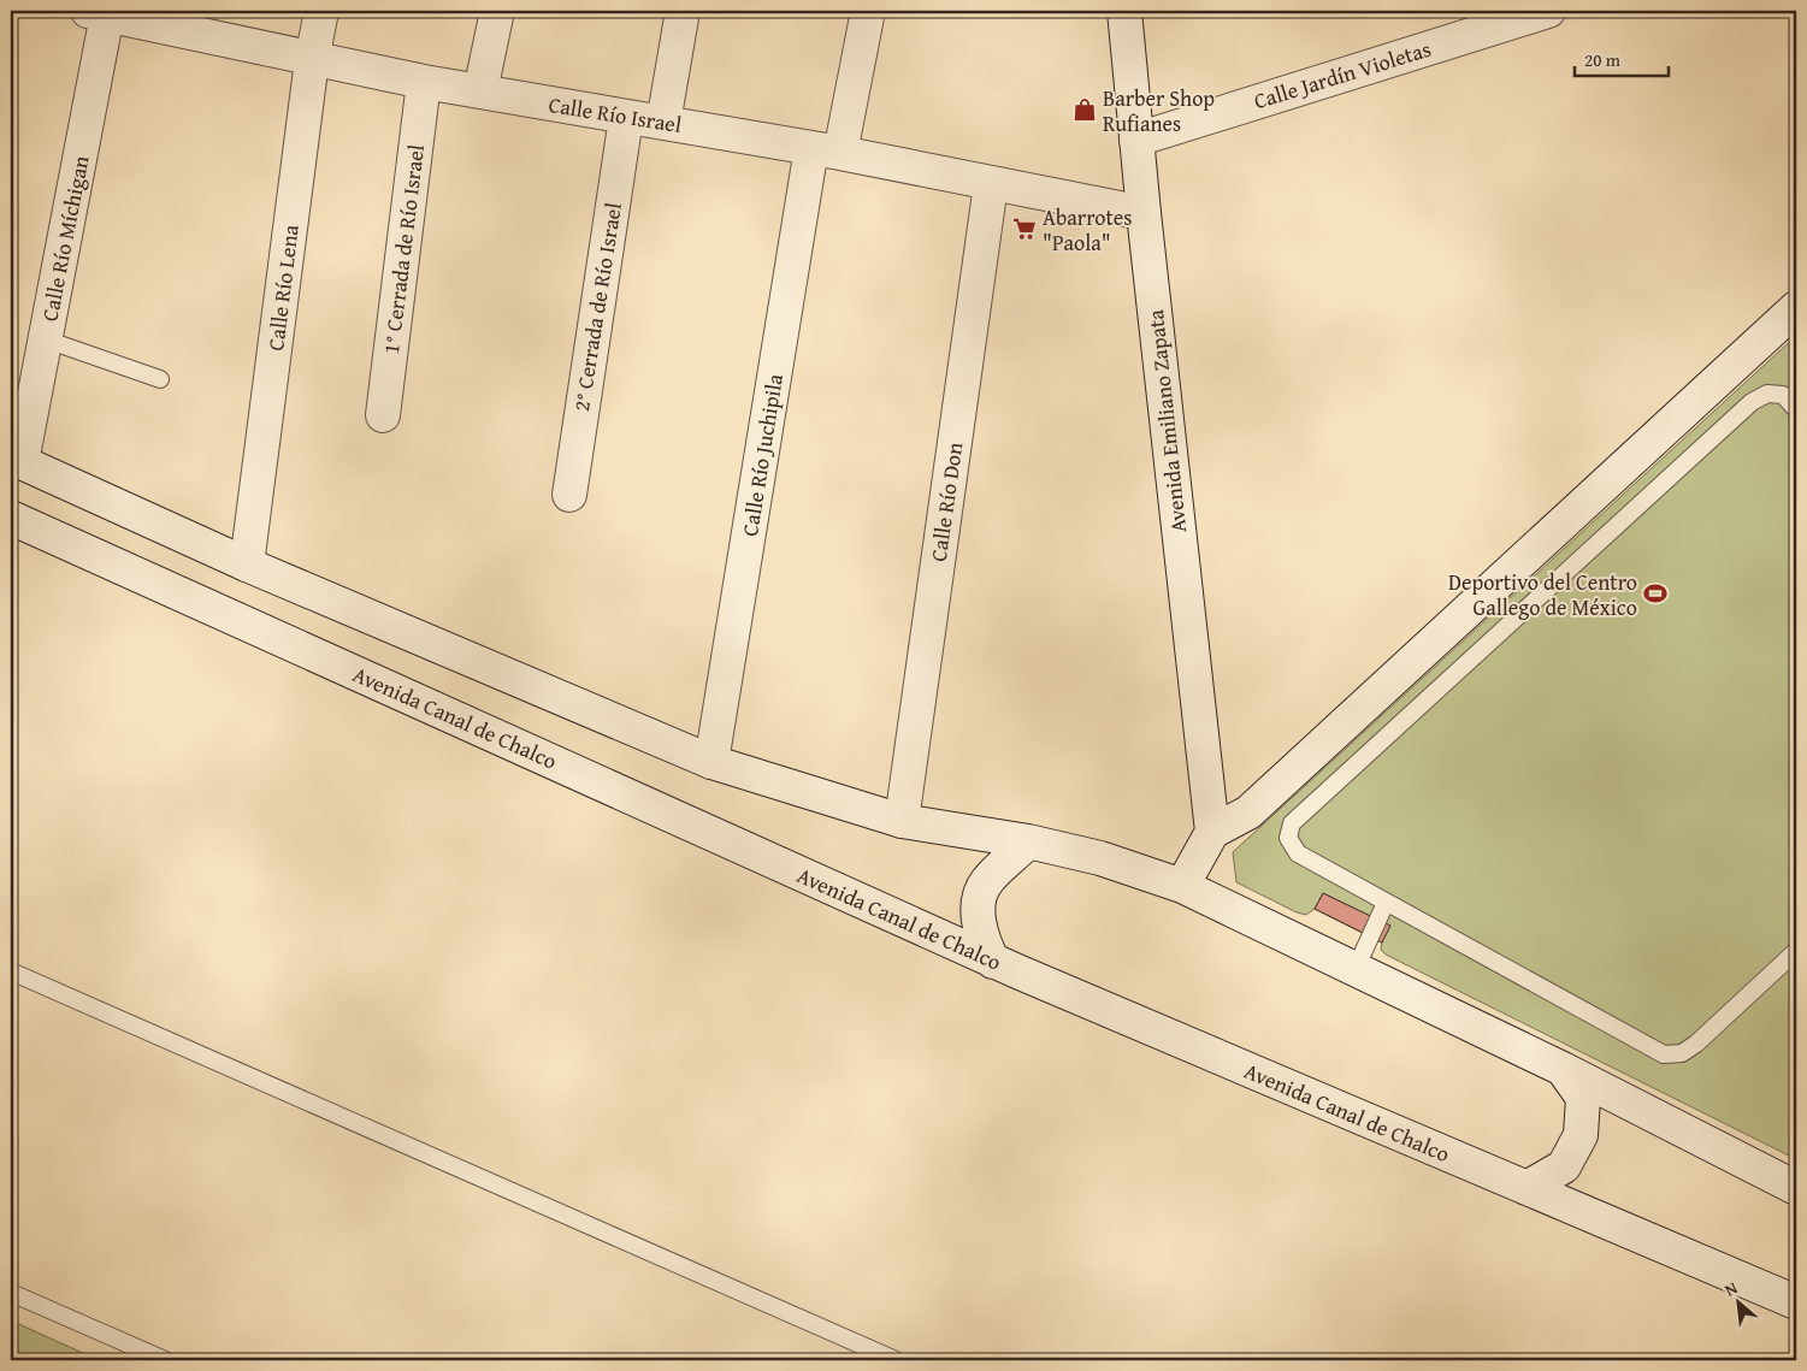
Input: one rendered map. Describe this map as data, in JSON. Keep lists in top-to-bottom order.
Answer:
{
  "streets": {
    "street": [
      "Calle Jardín Violetas",
      "Calle Río Israel",
      "Calle Río Míchigan",
      "1° Cerrada de Río Israel",
      "Calle Río Lena",
      "2° Cerrada de Río Israel",
      "Avenida Emiliano Zapata",
      "Calle Río Juchipila",
      "Calle Río Don",
      "Avenida Canal de Chalco"
    ]
  },
  "crossings": [
    ["Calle Jardín Violetas", "Avenida Emiliano Zapata"],
    ["Calle Río Israel", "Calle Río Míchigan"],
    ["Calle Río Israel", "1° Cerrada de Río Israel"],
    ["Calle Río Israel", "Calle Río Lena"],
    ["Calle Río Israel", "2° Cerrada de Río Israel"],
    ["Calle Río Israel", "Avenida Emiliano Zapata"],
    ["Calle Río Israel", "Calle Río Juchipila"],
    ["Calle Río Israel", "Calle Río Don"]
  ],
  "places": {
    "shop": ["Barber Shop Rufianes"],
    "supermarket": ["Abarrotes \"Paola\""],
    "sports": ["Deportivo del Centro Gallego de México"]
  },
  "scale_bar": "20 m",
  "north": "top left"
}
